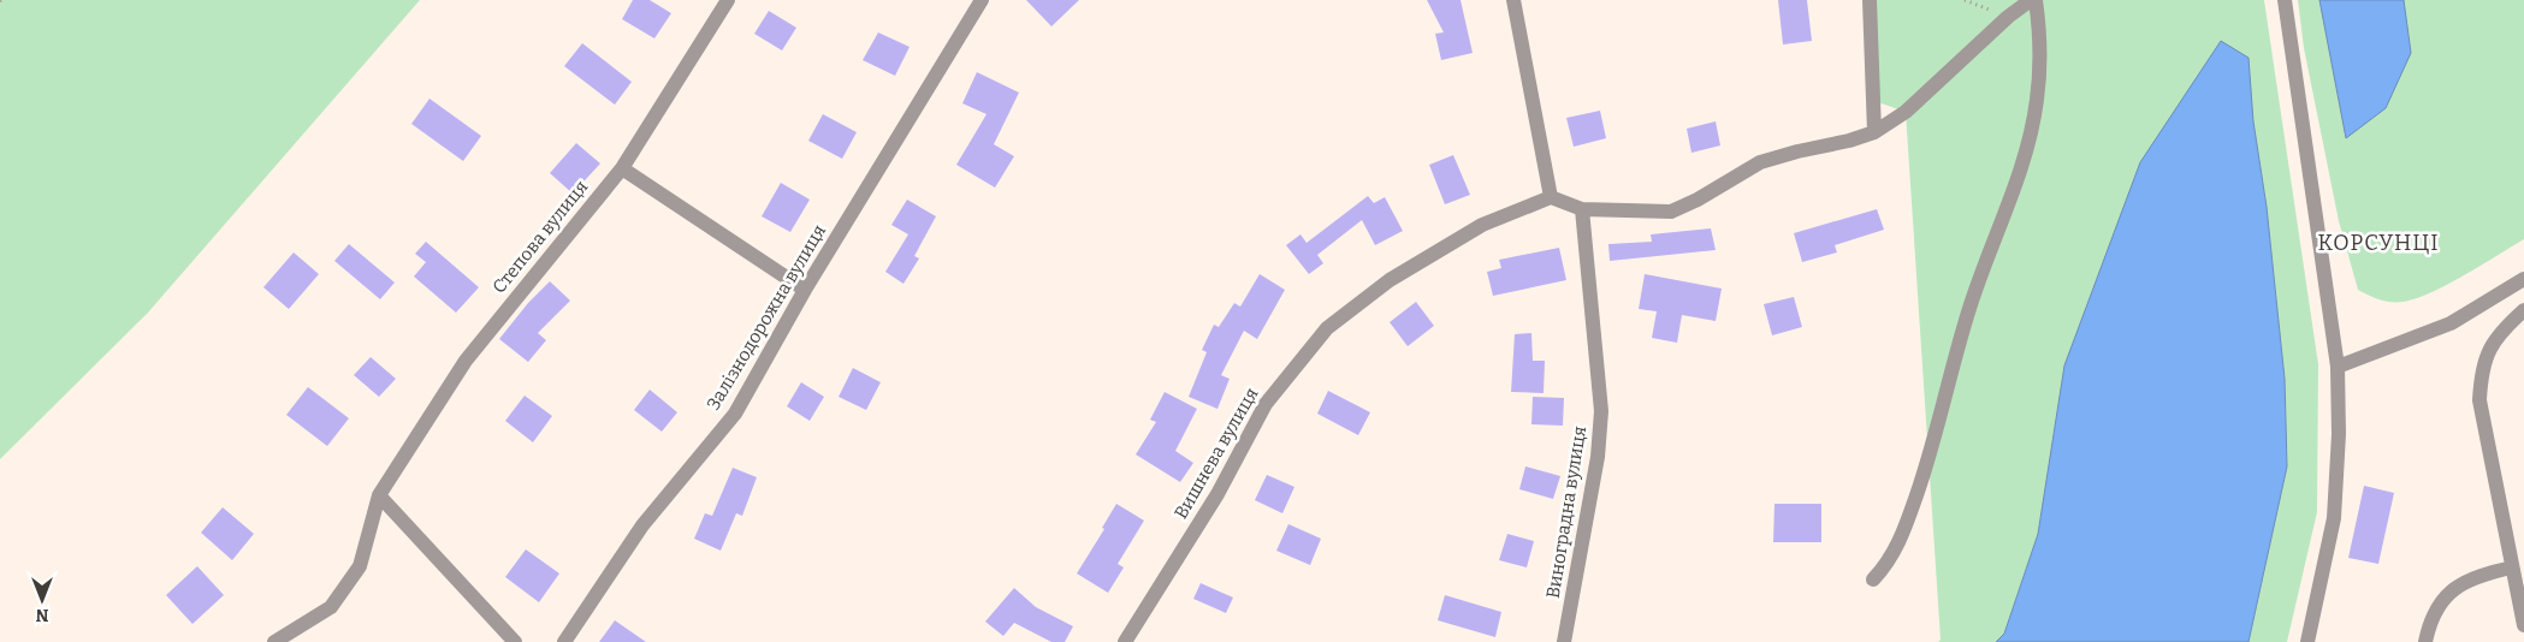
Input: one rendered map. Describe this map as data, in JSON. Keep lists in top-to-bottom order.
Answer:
{
  "streets": {
    "street": [
      "Степова вулиця",
      "Залізнодорожна вулиця",
      "Вишнева вулиця",
      "Виноградна вулиця"
    ]
  },
  "districts": ["КОРСУНЦІ"],
  "north": "bottom"
}
